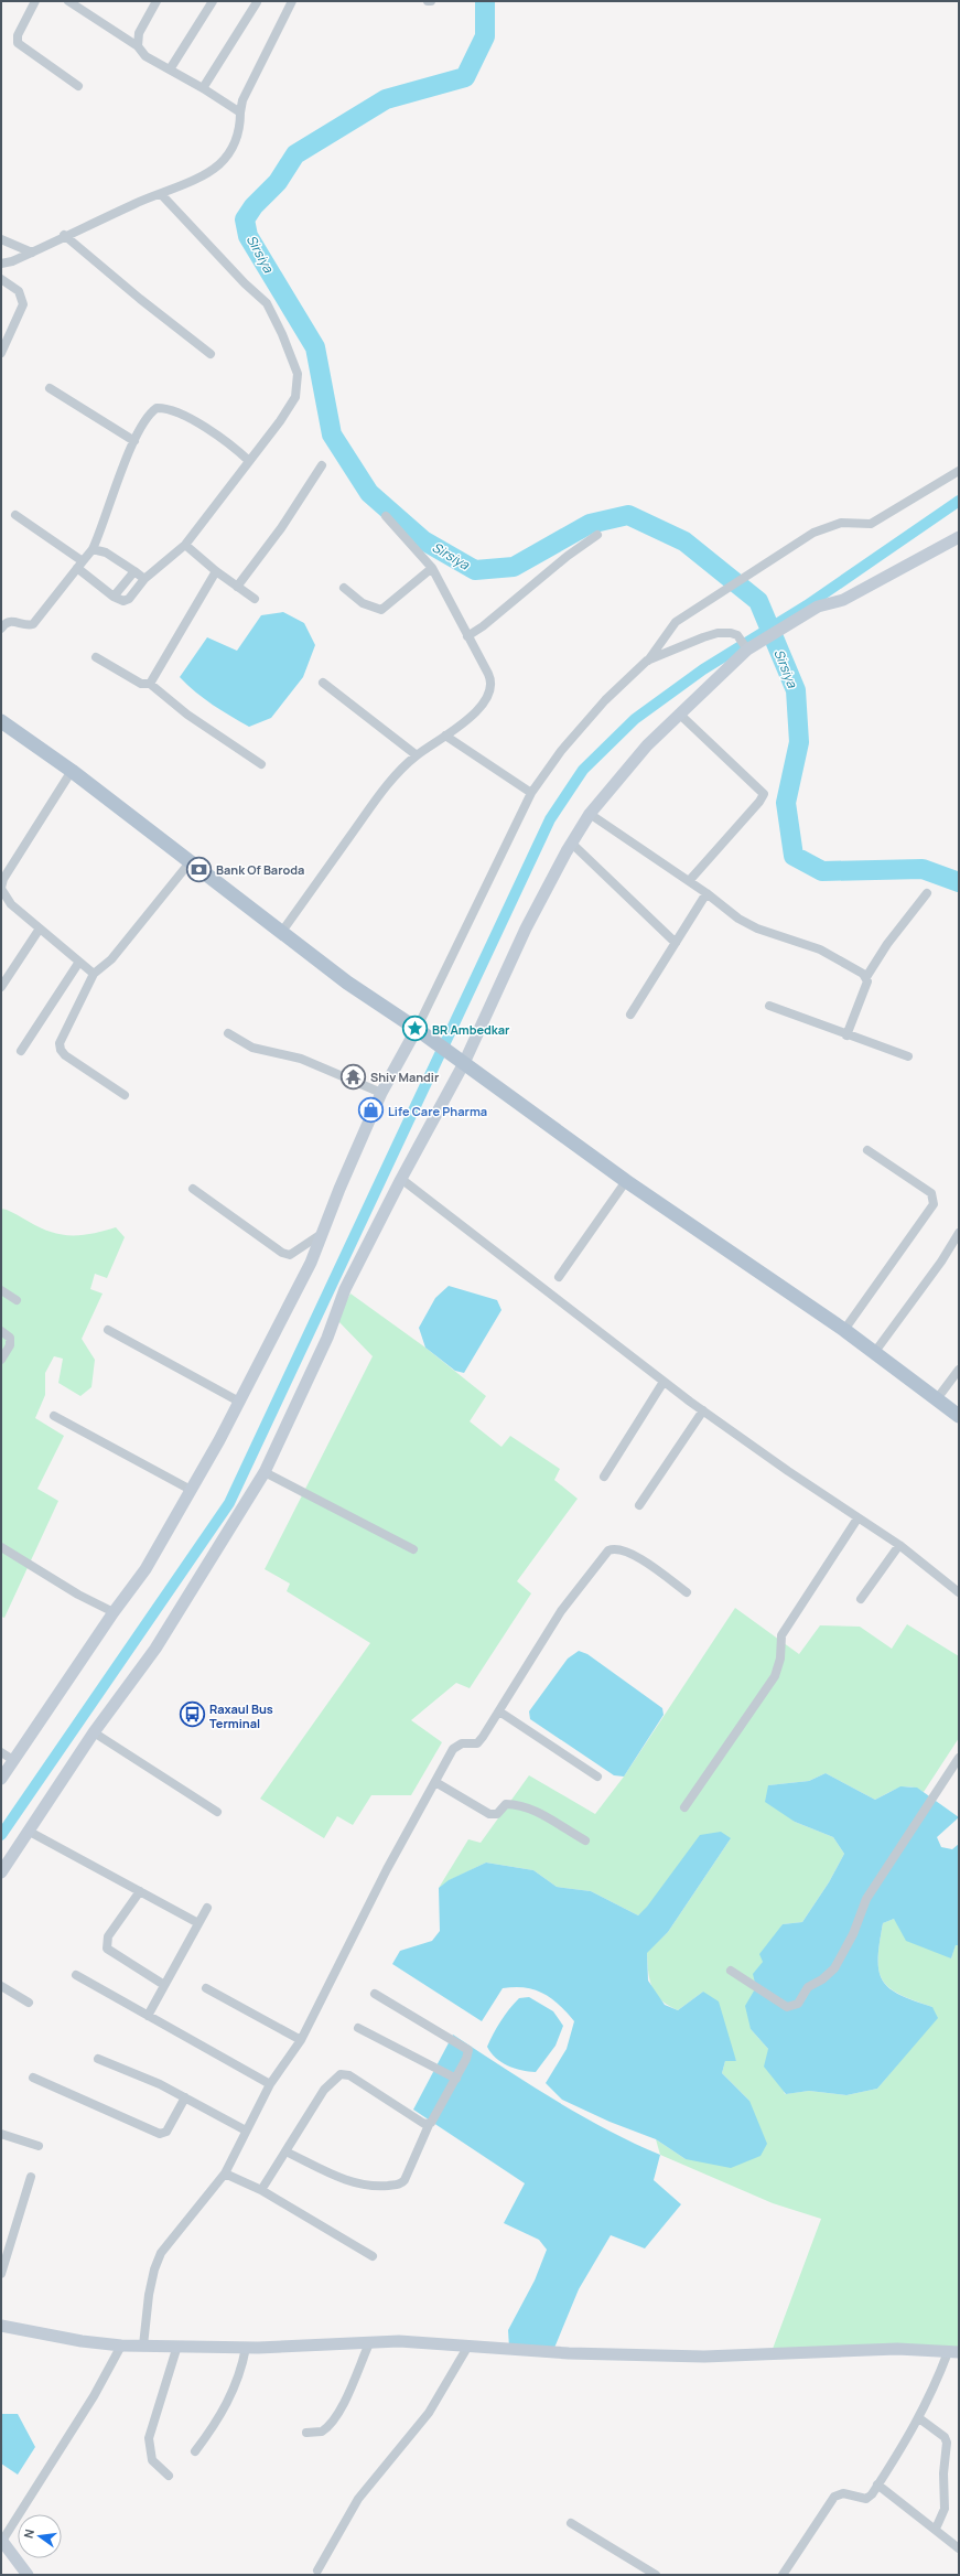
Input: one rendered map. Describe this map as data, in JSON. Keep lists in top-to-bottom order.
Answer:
{
  "water": ["Sirsiya"],
  "places": {
    "bank": ["Bank Of Baroda"],
    "place": ["BR Ambedkar"],
    "temple": ["Shiv Mandir"],
    "shop": ["Life Care Pharma"],
    "bus stop": ["Raxaul Bus Terminal"]
  },
  "north": "left"
}
